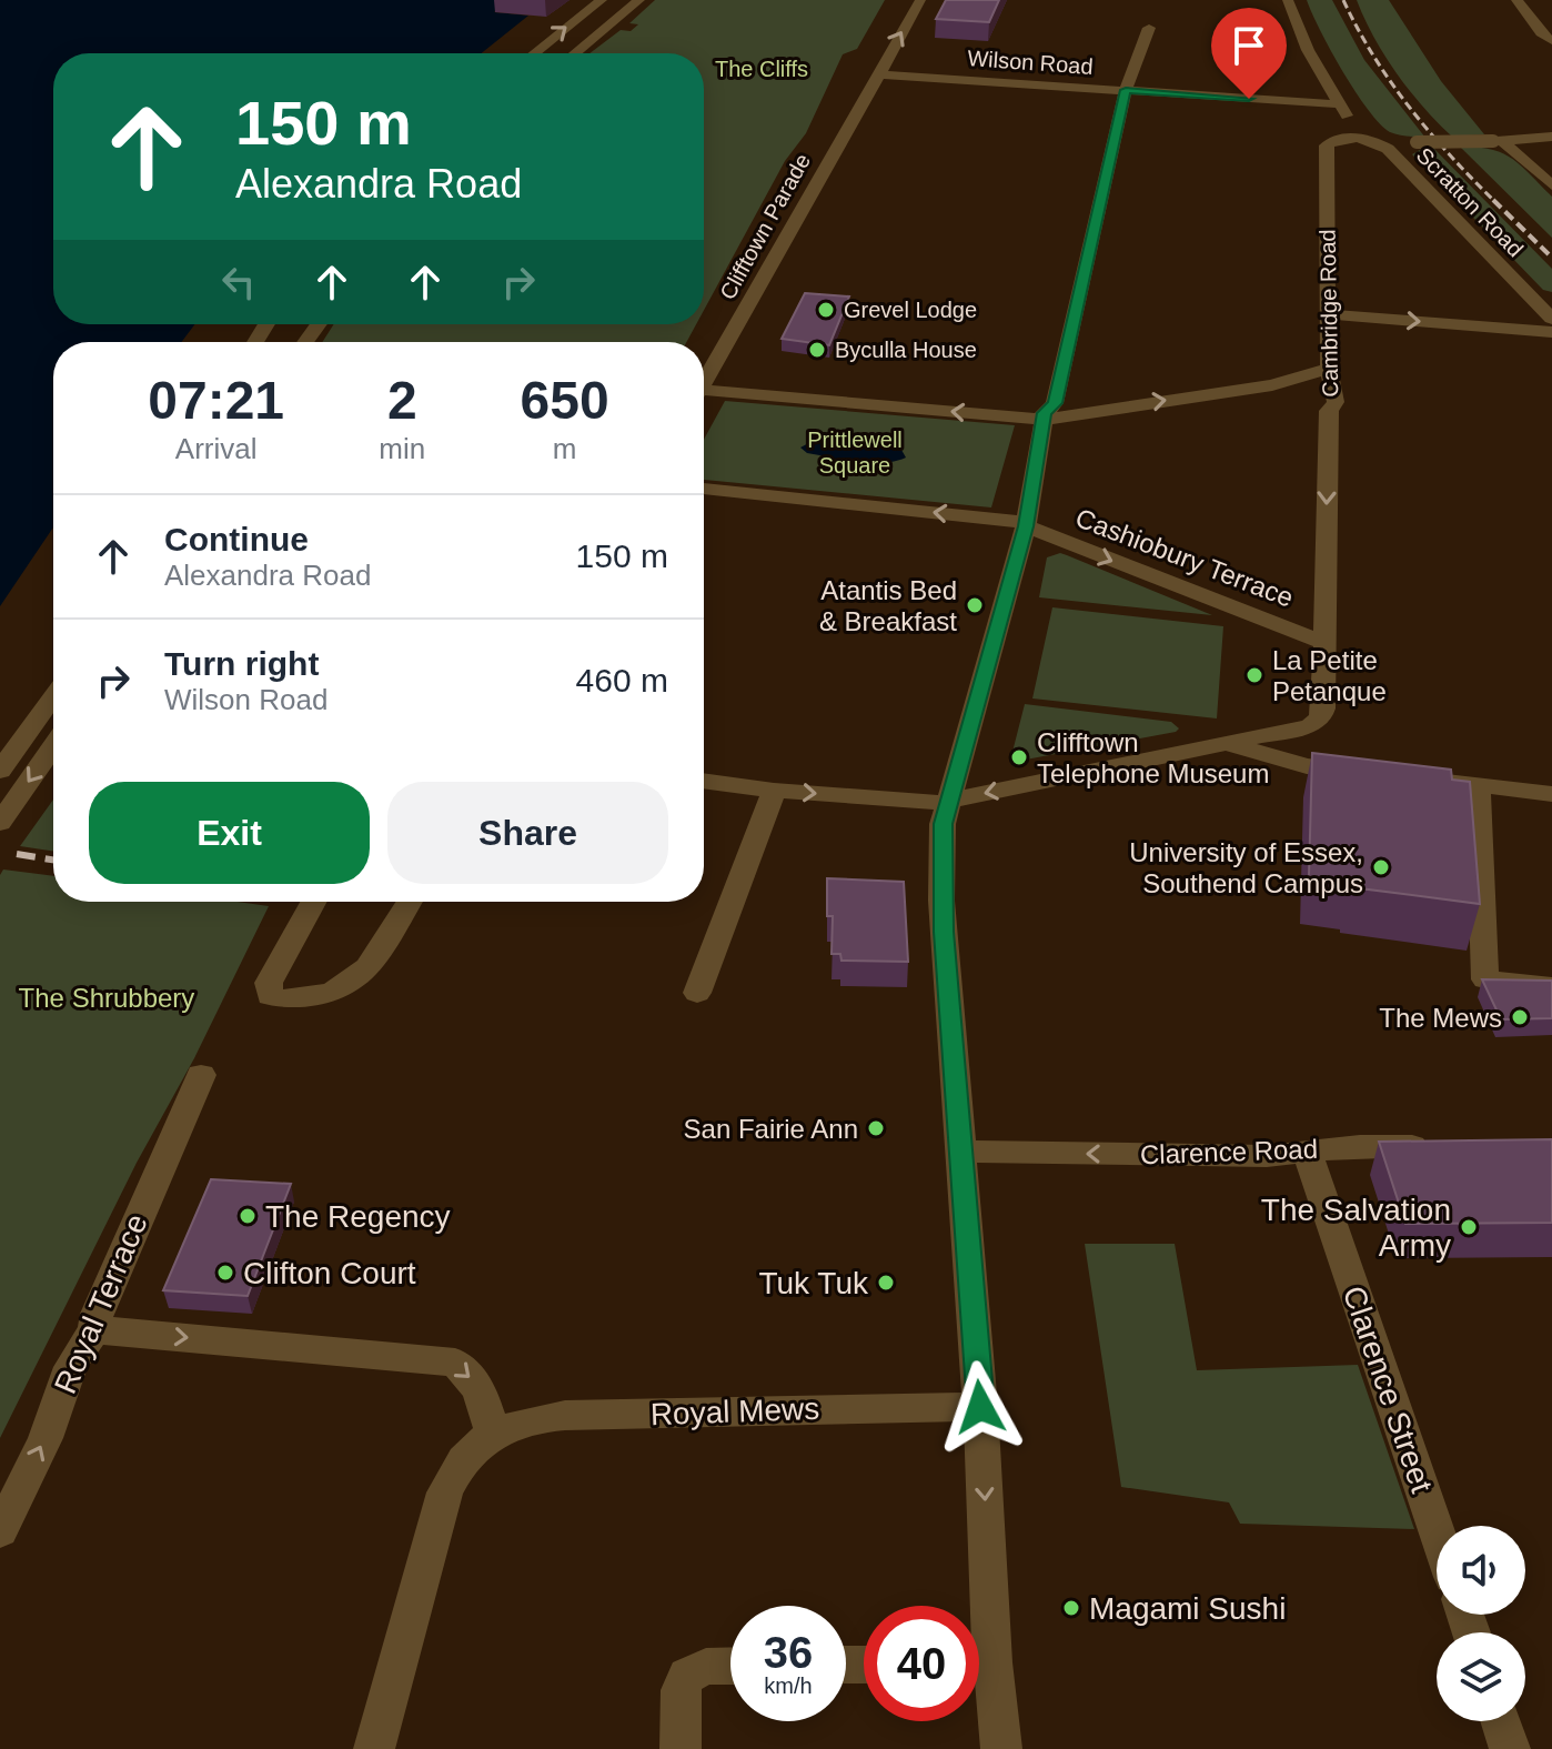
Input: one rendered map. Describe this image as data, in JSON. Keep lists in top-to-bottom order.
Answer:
{
  "streets": {
    "street": [
      "Wilson Road",
      "Scratton Road",
      "Clifftown Parade",
      "Cambridge Road",
      "Cashiobury Terrace",
      "Clarence Road",
      "Royal Terrace",
      "Clarence Street",
      "Royal Mews"
    ]
  },
  "crossings": [
    ["Wilson Road", "Clifftown Parade"],
    ["Scratton Road", "Cambridge Road"],
    ["Cambridge Road", "Cashiobury Terrace"],
    ["Clarence Road", "Clarence Street"]
  ],
  "one_way": ["Clarence Road", "Royal Terrace"],
  "parks": ["The Cliffs", "Prittlewell Square", "The Shrubbery"],
  "places": [
    "Grevel Lodge",
    "Byculla House",
    "Atantis Bed & Breakfast",
    "La Petite Petanque",
    "Clifftown Telephone Museum",
    "University of Essex, Southend Campus",
    "The Mews",
    "San Fairie Ann",
    "The Regency",
    "The Salvation Army",
    "Clifton Court",
    "Tuk Tuk",
    "Magami Sushi"
  ],
  "page": {
    "turn": ["150 m", "Alexandra Road"],
    "eta": [
      "07:21",
      "Arrival",
      "2",
      "min",
      "650",
      "m"
    ],
    "list": [
      {
        "name": "Continue",
        "note": "Alexandra Road",
        "value": "150 m"
      },
      {
        "name": "Turn right",
        "note": "Wilson Road",
        "value": "460 m"
      }
    ],
    "buttons": ["Exit", "Share"],
    "speed": "36 km/h",
    "limit": "40"
  }
}
